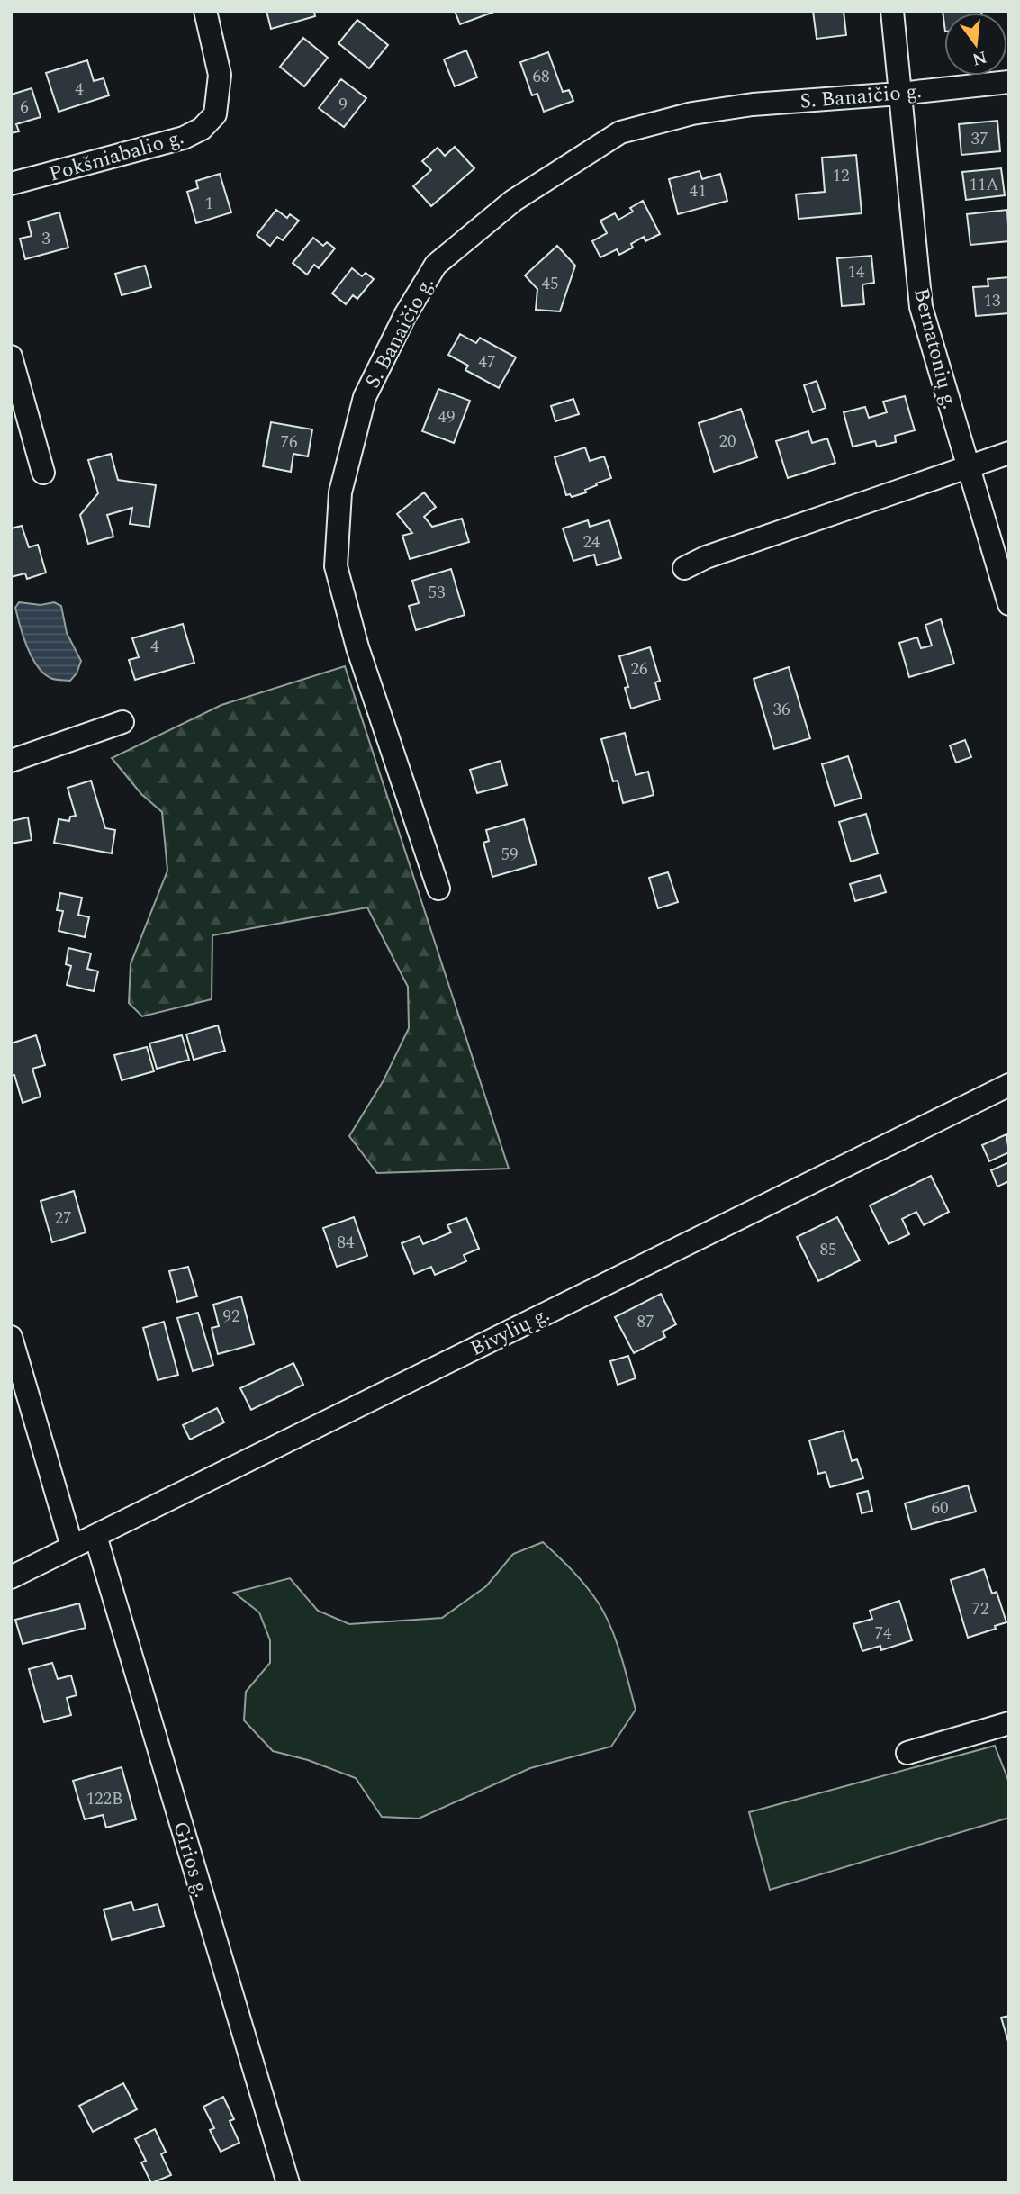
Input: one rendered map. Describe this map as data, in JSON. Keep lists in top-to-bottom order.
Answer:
{
  "streets": {
    "street": [
      "S. Banaičio g.",
      "Pokšniabalio g.",
      "Bernatonių g.",
      "Bivylių g.",
      "Girios g."
    ]
  },
  "crossings": [
    ["S. Banaičio g.", "Bernatonių g."],
    ["Bivylių g.", "Girios g."]
  ],
  "house_numbers": [
    "68",
    "4",
    "9",
    "6",
    "37",
    "12",
    "11A",
    "41",
    "1",
    "3",
    "14",
    "45",
    "13",
    "47",
    "49",
    "20",
    "76",
    "24",
    "53",
    "4",
    "26",
    "36",
    "59",
    "27",
    "84",
    "85",
    "92",
    "87",
    "60",
    "72",
    "74",
    "122B"
  ],
  "north": "bottom"
}
